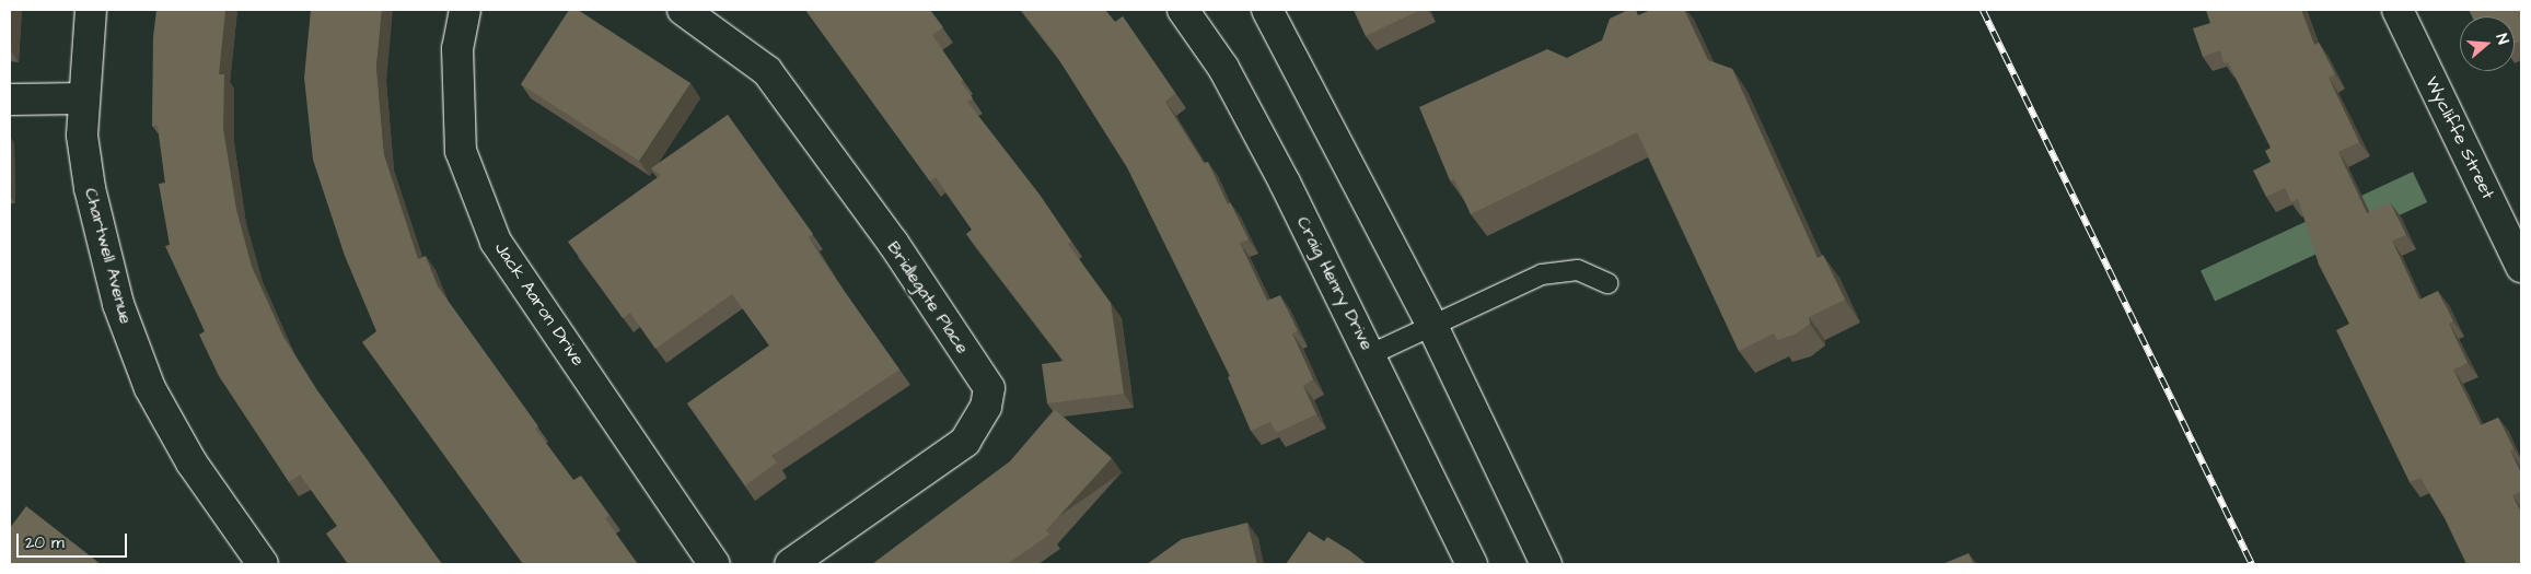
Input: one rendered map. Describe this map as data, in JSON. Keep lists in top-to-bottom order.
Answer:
{
  "streets": {
    "street": [
      "Wycliffe Street",
      "Chartwell Avenue",
      "Craig Henry Drive",
      "Bridlegate Place",
      "Jack Aaron Drive"
    ]
  },
  "scale_bar": "20 m",
  "north": "right"
}
